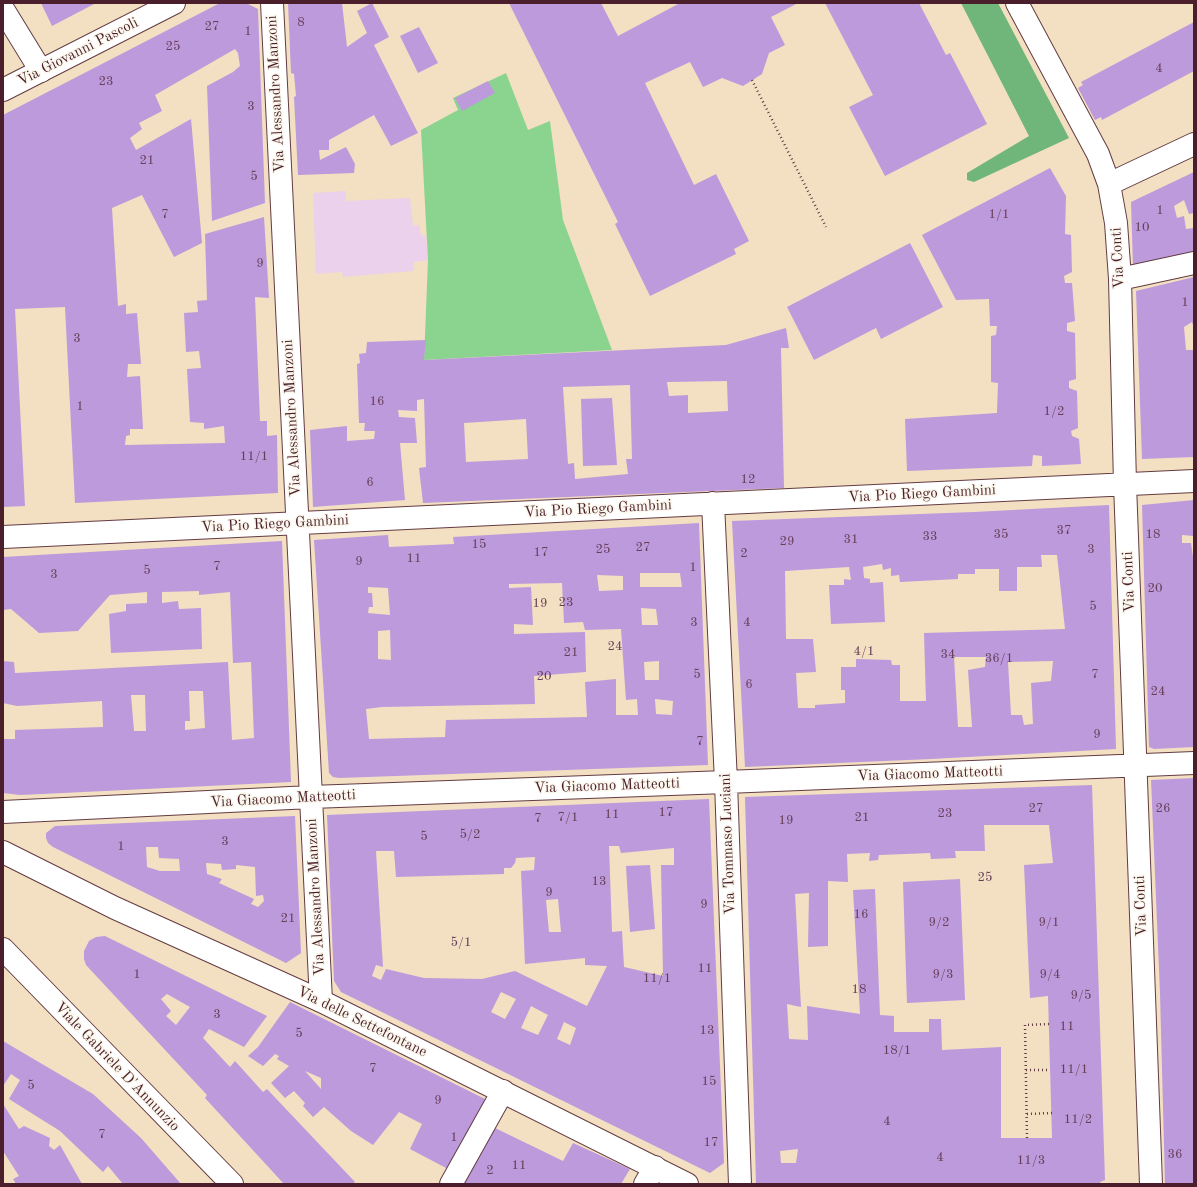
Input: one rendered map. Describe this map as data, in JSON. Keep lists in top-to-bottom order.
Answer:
{
  "streets": {
    "street": [
      "Via Giovanni Pascoli",
      "Via Alessandro Manzoni",
      "Via Conti",
      "Via Pio Riego Gambini",
      "Via Giacomo Matteotti",
      "Via Tommaso Luciani",
      "Via delle Settefontane",
      "Viale Gabriele D'Annunzio"
    ]
  },
  "crossings": [
    ["Via Alessandro Manzoni", "Via Pio Riego Gambini"],
    ["Via Alessandro Manzoni", "Via Giacomo Matteotti"],
    ["Via Alessandro Manzoni", "Via delle Settefontane"],
    ["Via Conti", "Via Pio Riego Gambini"],
    ["Via Conti", "Via Giacomo Matteotti"],
    ["Via Pio Riego Gambini", "Via Tommaso Luciani"],
    ["Via Giacomo Matteotti", "Via Tommaso Luciani"]
  ],
  "house_numbers": [
    "8",
    "27",
    "1",
    "25",
    "4",
    "23",
    "3",
    "21",
    "5",
    "1",
    "7",
    "1/1",
    "10",
    "9",
    "1",
    "3",
    "16",
    "1",
    "1/2",
    "11/1",
    "12",
    "6",
    "37",
    "35",
    "18",
    "33",
    "31",
    "29",
    "15",
    "27",
    "25",
    "3",
    "17",
    "2",
    "11",
    "9",
    "7",
    "1",
    "5",
    "3",
    "20",
    "23",
    "19",
    "5",
    "3",
    "4",
    "24",
    "4/1",
    "21",
    "34",
    "36/1",
    "5",
    "7",
    "20",
    "6",
    "24",
    "9",
    "7",
    "27",
    "26",
    "17",
    "23",
    "11",
    "7/1",
    "21",
    "7",
    "19",
    "5/2",
    "5",
    "3",
    "1",
    "25",
    "13",
    "9",
    "9",
    "16",
    "21",
    "9/2",
    "9/1",
    "5/1",
    "11",
    "1",
    "9/3",
    "9/4",
    "11/1",
    "18",
    "9/5",
    "3",
    "11",
    "13",
    "5",
    "18/1",
    "7",
    "11/1",
    "15",
    "5",
    "9",
    "11/2",
    "4",
    "7",
    "1",
    "17",
    "36",
    "4",
    "11/3",
    "11",
    "2"
  ]
}
